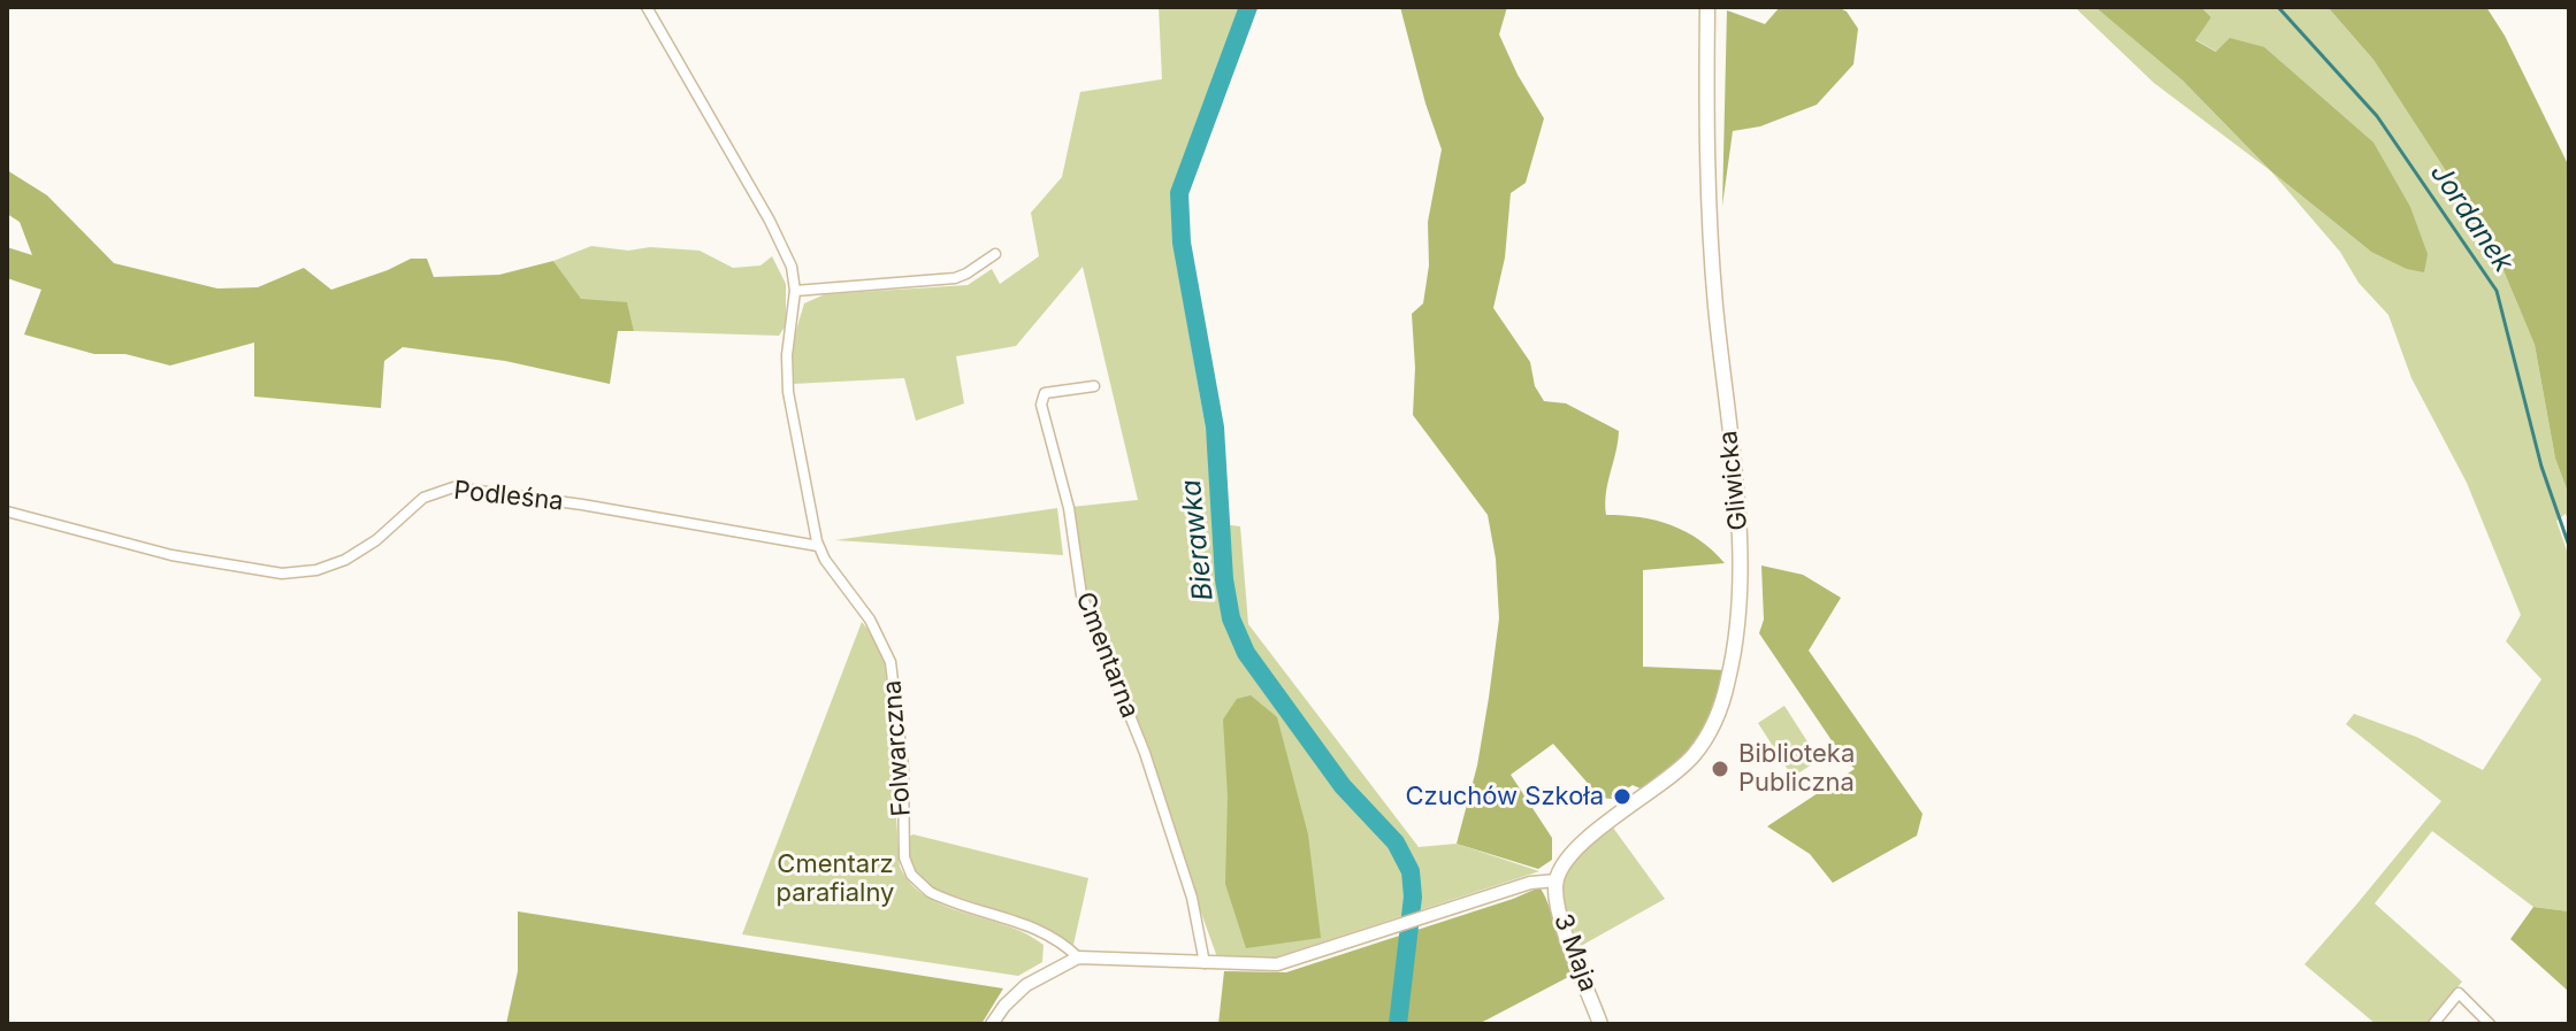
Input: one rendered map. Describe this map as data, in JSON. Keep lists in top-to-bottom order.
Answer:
{
  "streets": {
    "main road": ["Gliwicka", "3 Maja"],
    "street": ["Podleśna", "Cmentarna", "Folwarczna"]
  },
  "crossings": [
    ["Gliwicka", "3 Maja"],
    ["Podleśna", "Folwarczna"]
  ],
  "water": ["Jordanek", "Bierawka"],
  "parks": ["Cmentarz parafialny"],
  "places": ["Biblioteka Publiczna", "Czuchów Szkoła"]
}
